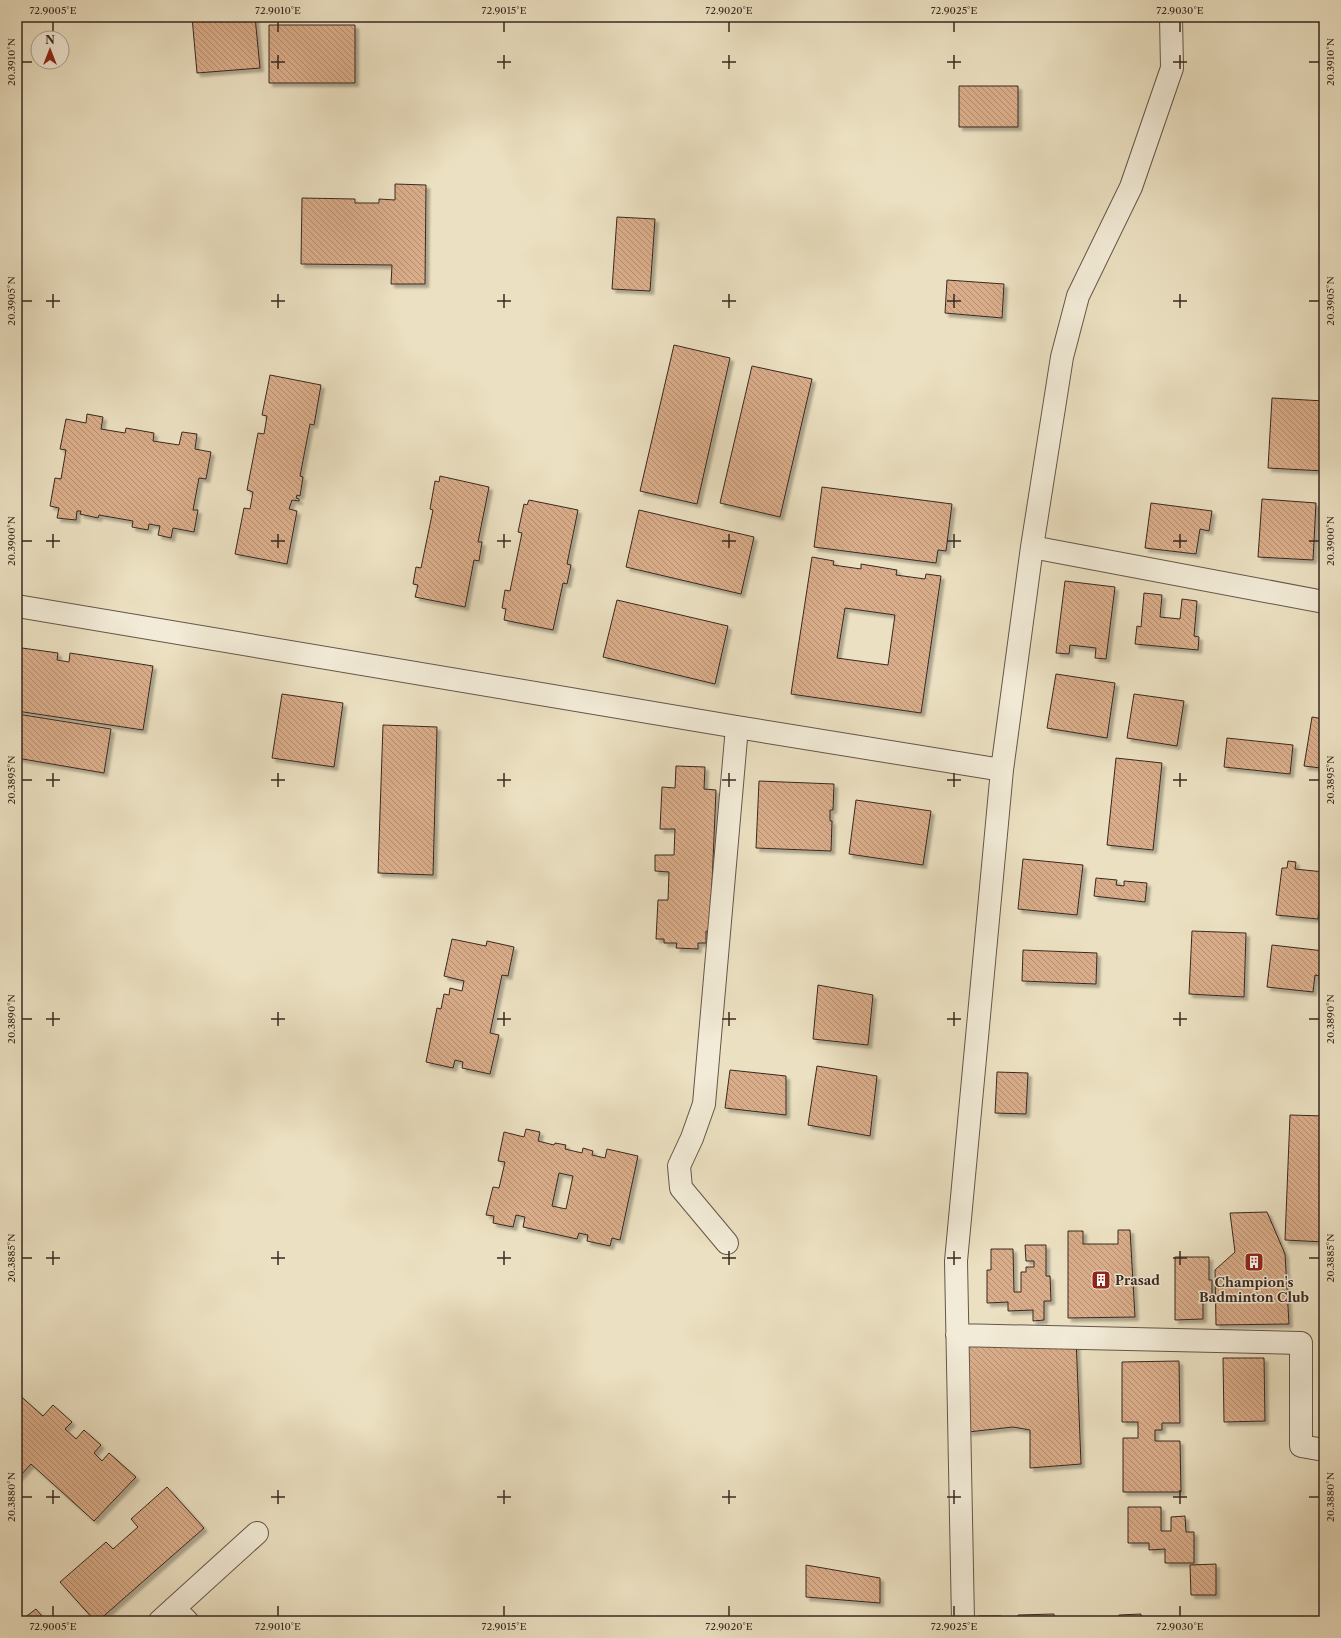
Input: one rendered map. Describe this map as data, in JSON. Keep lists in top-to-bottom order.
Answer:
{
  "places": {
    "building": ["Champion's Badminton Club", "Prasad"]
  },
  "north": "top",
  "coordinates": [
    "72.9005°E",
    "72.9010°E",
    "72.9015°E",
    "72.9020°E",
    "72.9025°E",
    "72.9030°E",
    "20.3910°N",
    "20.3905°N",
    "20.3900°N",
    "20.3895°N",
    "20.3890°N",
    "20.3885°N",
    "20.3880°N"
  ]
}
